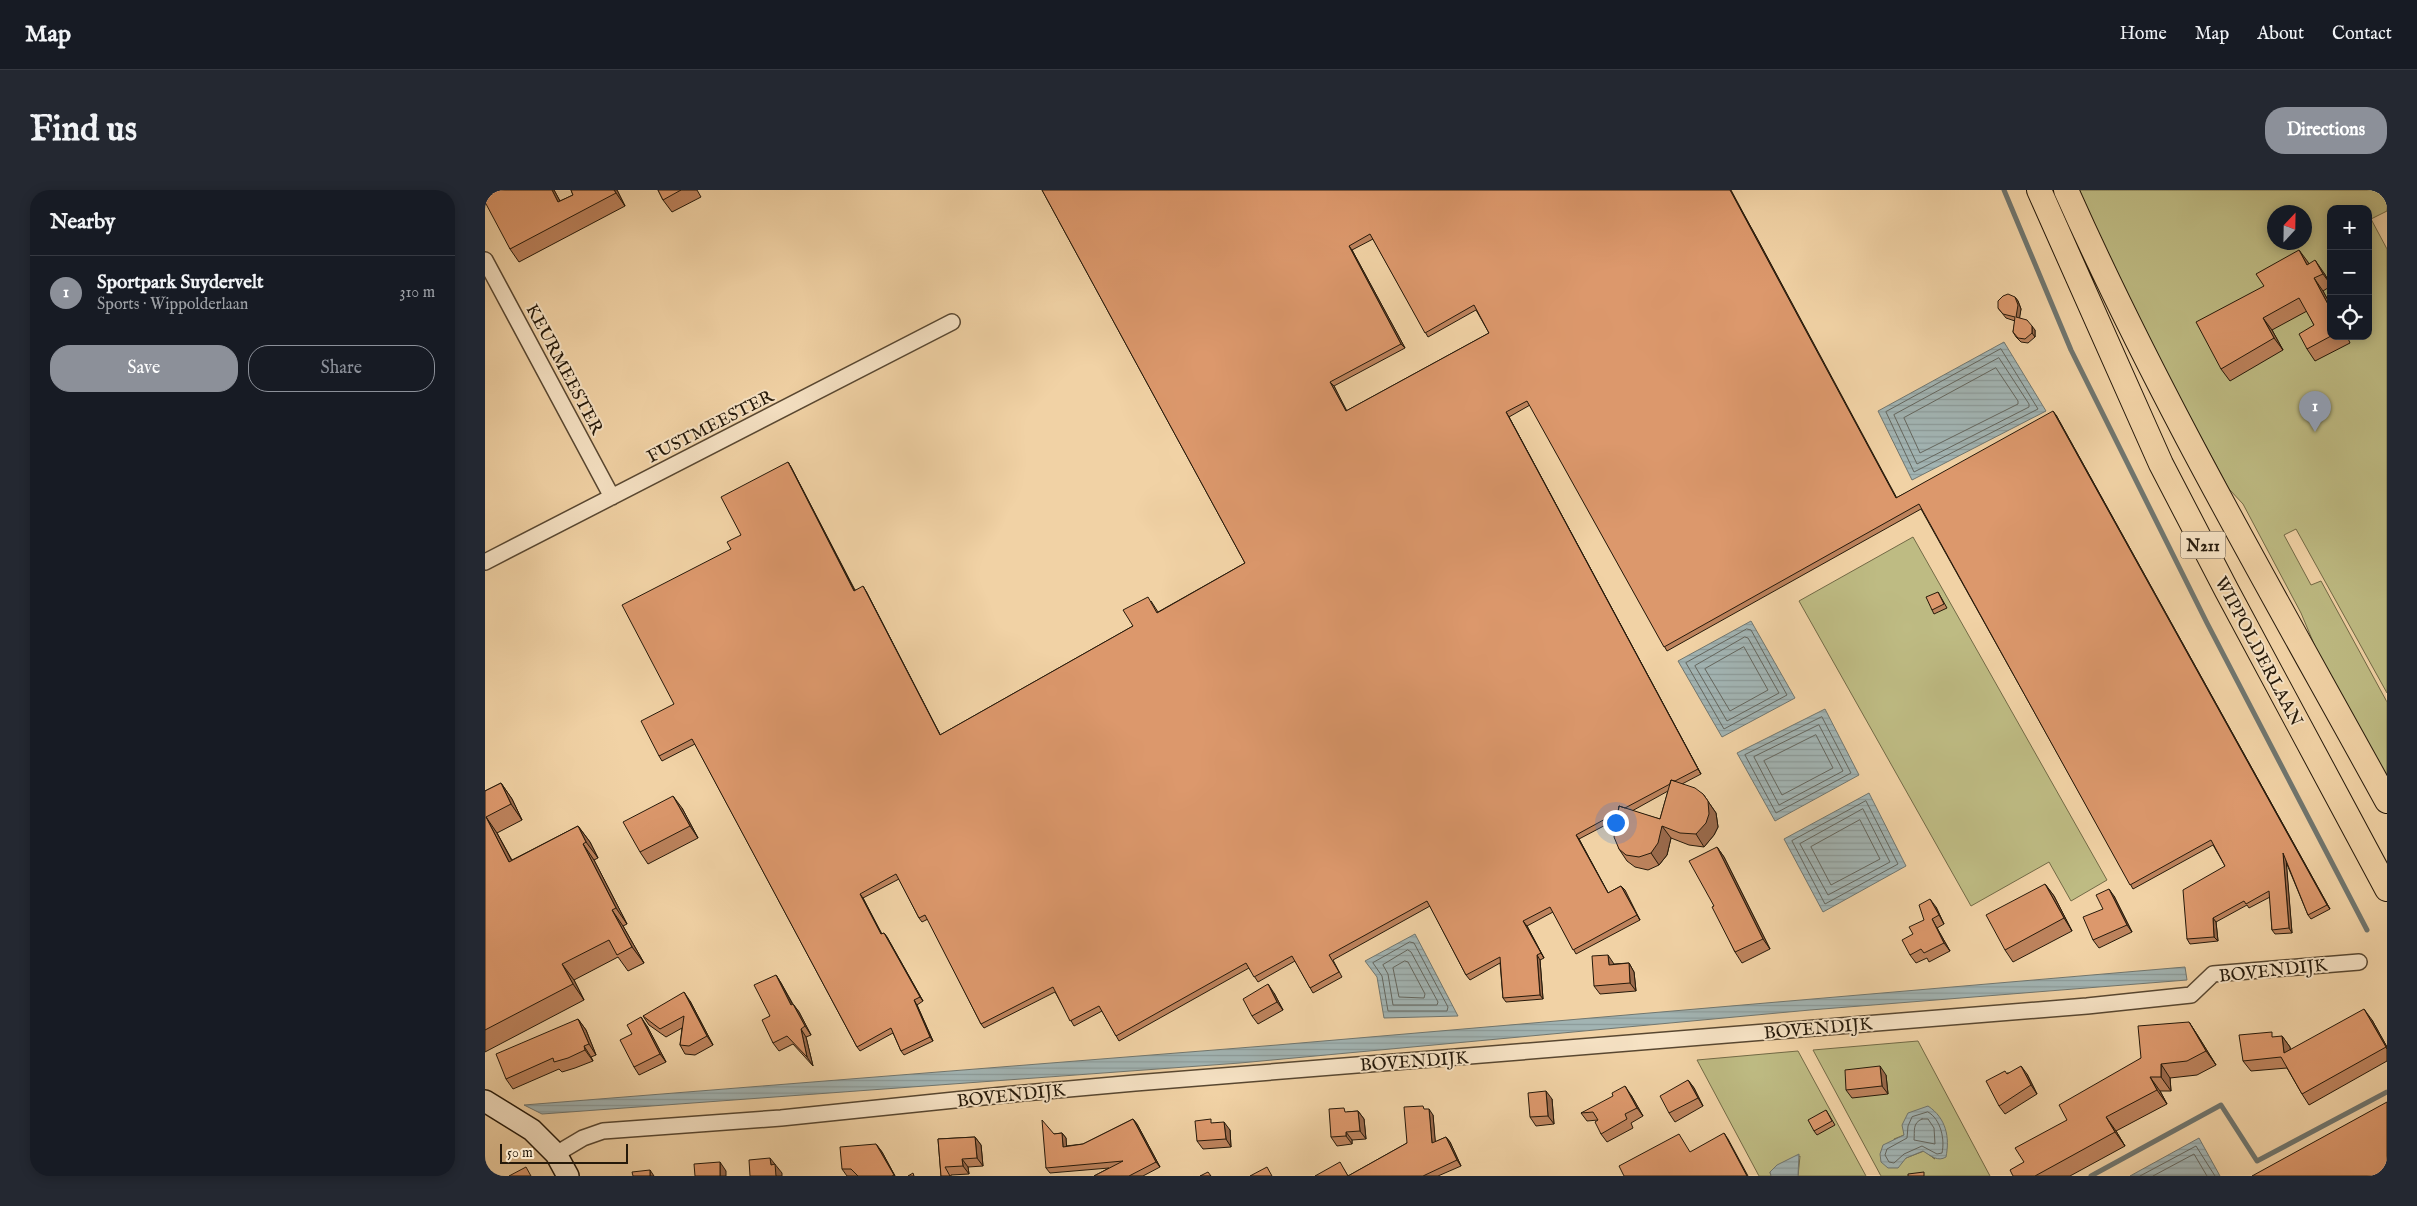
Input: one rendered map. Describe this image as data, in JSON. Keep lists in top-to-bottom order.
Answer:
{
  "streets": {
    "main road": ["N211", "WIPPOLDERLAAN"],
    "street": ["KEURMEESTER", "FUSTMEESTER", "BOVENDIJK"]
  },
  "crossings": [
    ["KEURMEESTER", "FUSTMEESTER"]
  ],
  "scale_bar": "50 m",
  "north": "top",
  "page": {
    "header": "Map",
    "nav": [
      "Home",
      "Map",
      "About",
      "Contact"
    ],
    "buttons": [
      "Directions",
      ["Save", "Share"]
    ],
    "title": "Find us",
    "heading": "Nearby",
    "map_buttons": ["+", "−"],
    "list": [
      {
        "mark": "1",
        "name": "Sportpark Suydervelt",
        "note": "Sports · Wippolderlaan",
        "value": "310 m"
      }
    ],
    "pins": "1",
    "scale": "50 m"
  }
}
